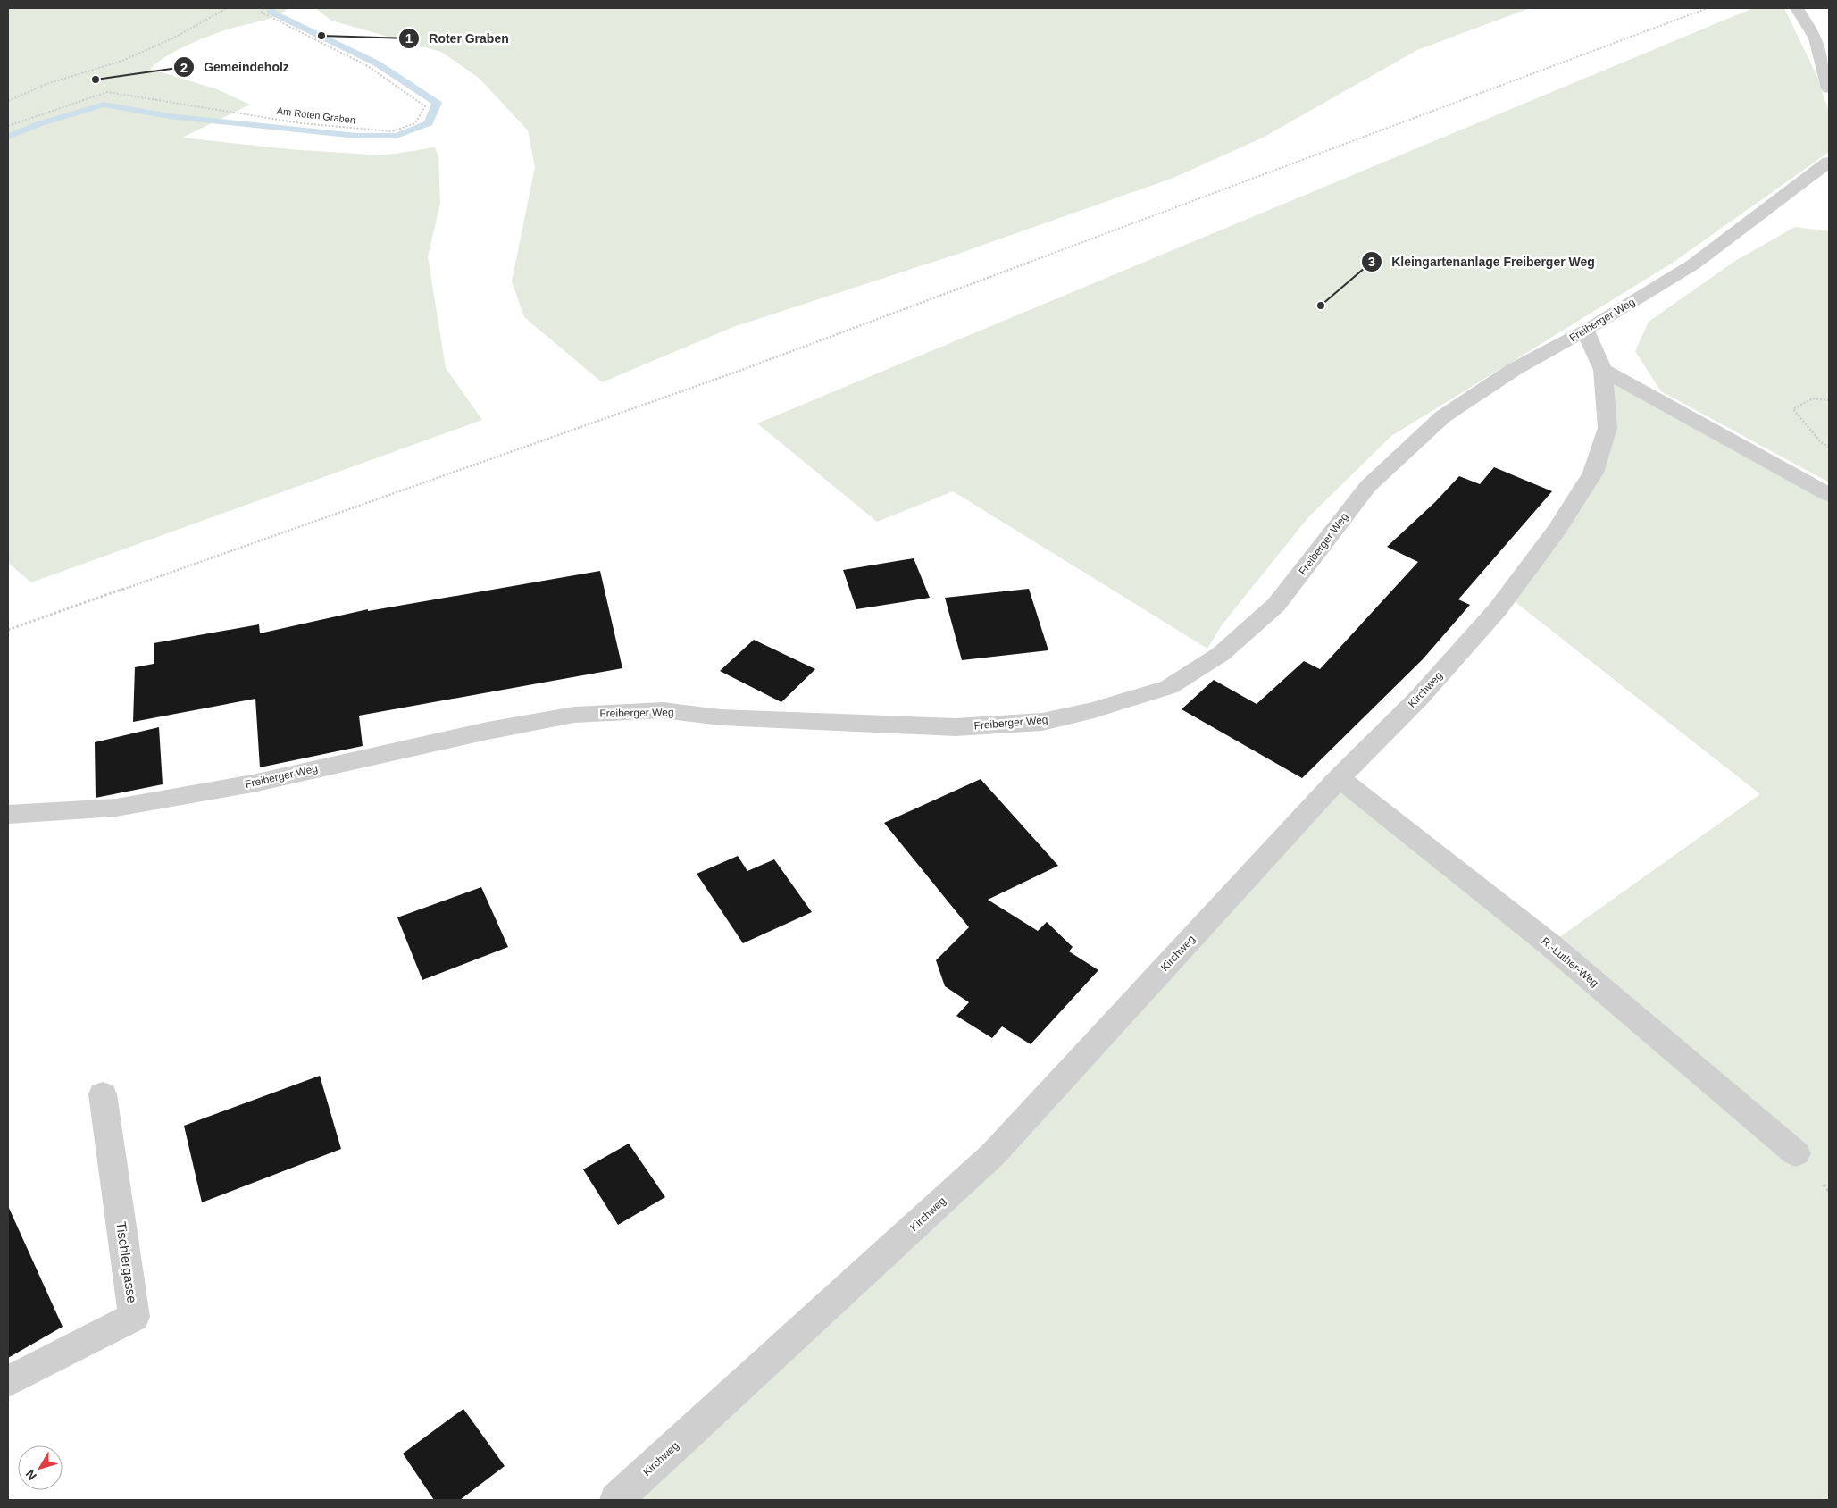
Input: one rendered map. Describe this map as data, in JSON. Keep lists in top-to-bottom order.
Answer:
{
  "streets": {
    "street": [
      "Freiberger Weg",
      "Kirchweg",
      "R.-Luther-Weg",
      "Tischlergasse"
    ],
    "path": ["Am Roten Graben"]
  },
  "crossings": [
    ["Freiberger Weg", "Kirchweg"],
    ["Kirchweg", "R.-Luther-Weg"]
  ],
  "places": ["Roter Graben", "Gemeindeholz", "Kleingartenanlage Freiberger Weg"],
  "north": "bottom left"
}
